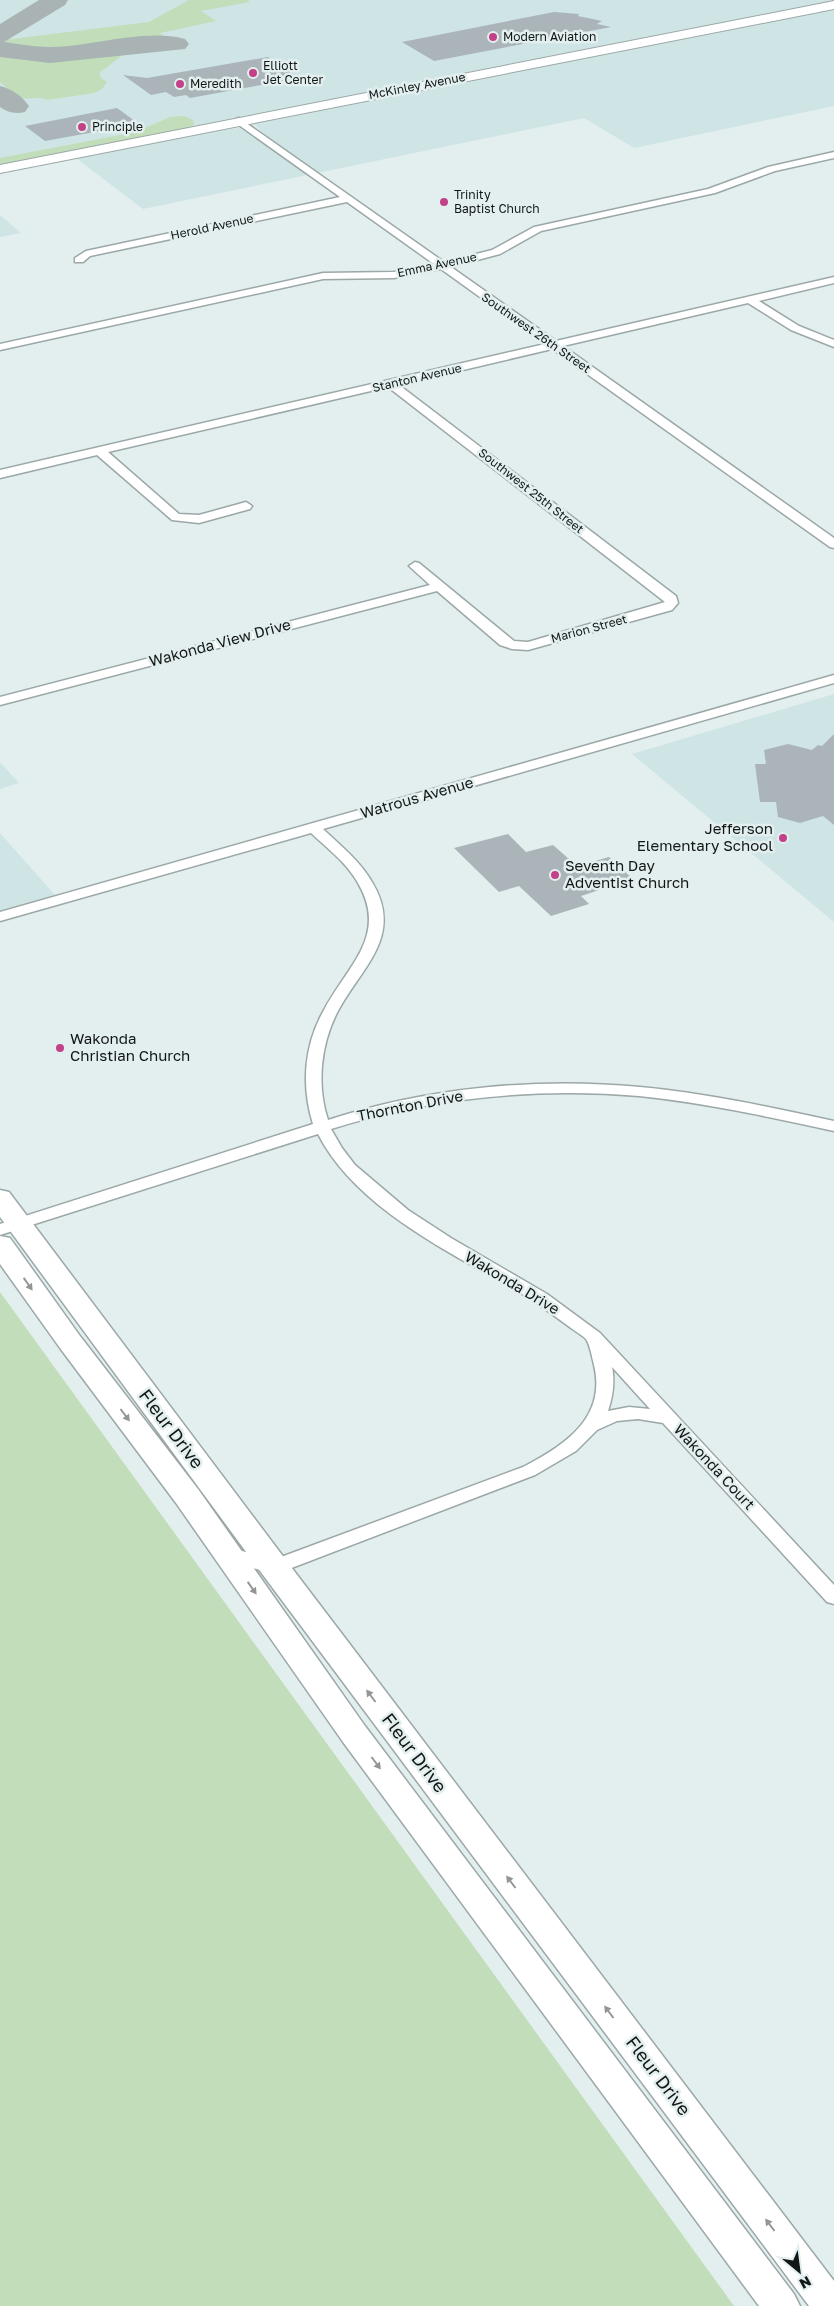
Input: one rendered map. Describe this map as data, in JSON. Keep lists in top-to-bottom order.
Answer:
{
  "streets": {
    "main road": ["McKinley Avenue", "Fleur Drive"],
    "street": [
      "Herold Avenue",
      "Emma Avenue",
      "Southwest 26th Street",
      "Stanton Avenue",
      "Southwest 25th Street",
      "Marion Street",
      "Wakonda View Drive",
      "Watrous Avenue",
      "Thornton Drive",
      "Wakonda Drive",
      "Wakonda Court"
    ]
  },
  "crossings": [
    ["McKinley Avenue", "Southwest 26th Street"],
    ["Herold Avenue", "Southwest 26th Street"],
    ["Emma Avenue", "Southwest 26th Street"],
    ["Southwest 26th Street", "Stanton Avenue"],
    ["Stanton Avenue", "Southwest 25th Street"],
    ["Southwest 25th Street", "Marion Street"],
    ["Marion Street", "Wakonda View Drive"],
    ["Watrous Avenue", "Wakonda Drive"],
    ["Thornton Drive", "Wakonda Drive"],
    ["Thornton Drive", "Fleur Drive"],
    ["Wakonda Drive", "Wakonda Court"]
  ],
  "places": [
    "Modern Aviation",
    "Elliott Jet Center",
    "Meredith",
    "Principle",
    "Trinity Baptist Church",
    "Jefferson Elementary School",
    "Seventh Day Adventist Church",
    "Wakonda Christian Church"
  ],
  "north": "bottom right"
}
